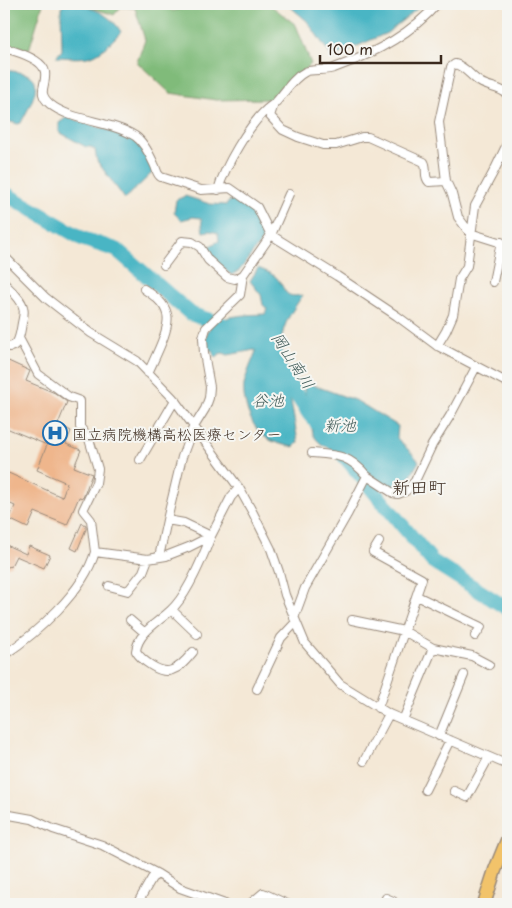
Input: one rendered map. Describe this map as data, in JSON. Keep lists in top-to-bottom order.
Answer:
{
  "districts": ["新田町"],
  "water": ["岡山南川", "谷池", "新池"],
  "places": {
    "hospital": ["国立病院機構高松医療センター"]
  },
  "scale_bar": "100 m"
}
